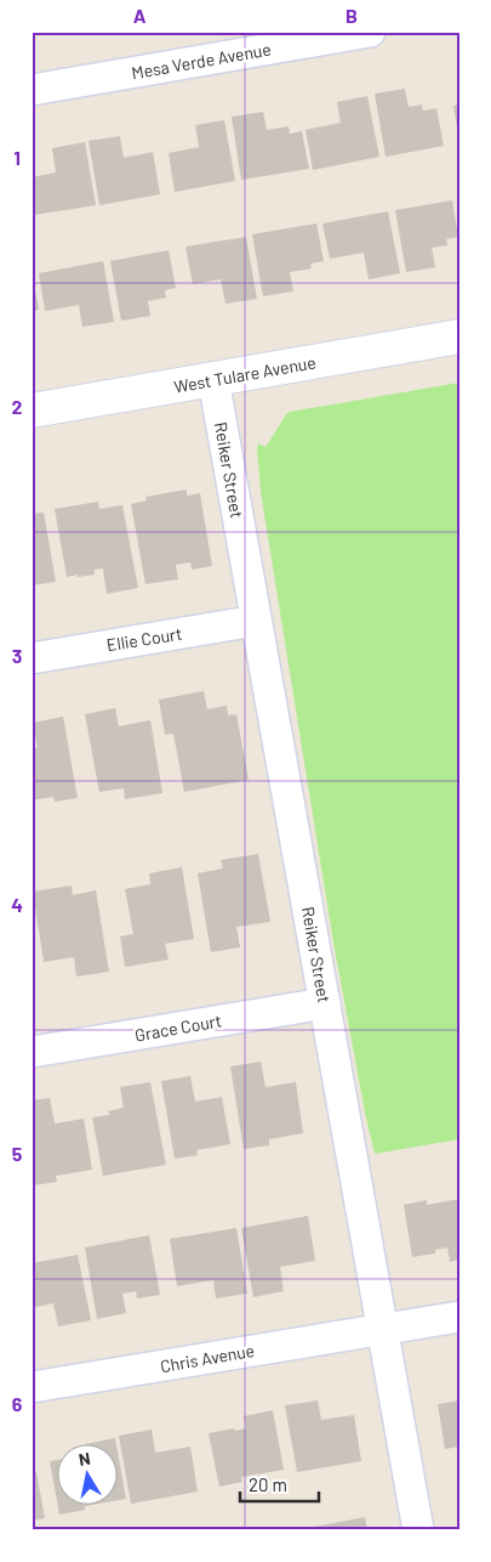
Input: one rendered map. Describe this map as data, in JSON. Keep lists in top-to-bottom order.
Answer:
{
  "streets": {
    "street": [
      "Mesa Verde Avenue",
      "West Tulare Avenue",
      "Reiker Street",
      "Ellie Court",
      "Grace Court",
      "Chris Avenue"
    ]
  },
  "crossings": [
    ["West Tulare Avenue", "Reiker Street"],
    ["Reiker Street", "Ellie Court"],
    ["Reiker Street", "Grace Court"],
    ["Reiker Street", "Chris Avenue"]
  ],
  "scale_bar": "20 m",
  "north": "top",
  "grid": {
    "columns": ["A", "B"],
    "rows": [
      "1",
      "2",
      "3",
      "4",
      "5",
      "6"
    ]
  }
}
